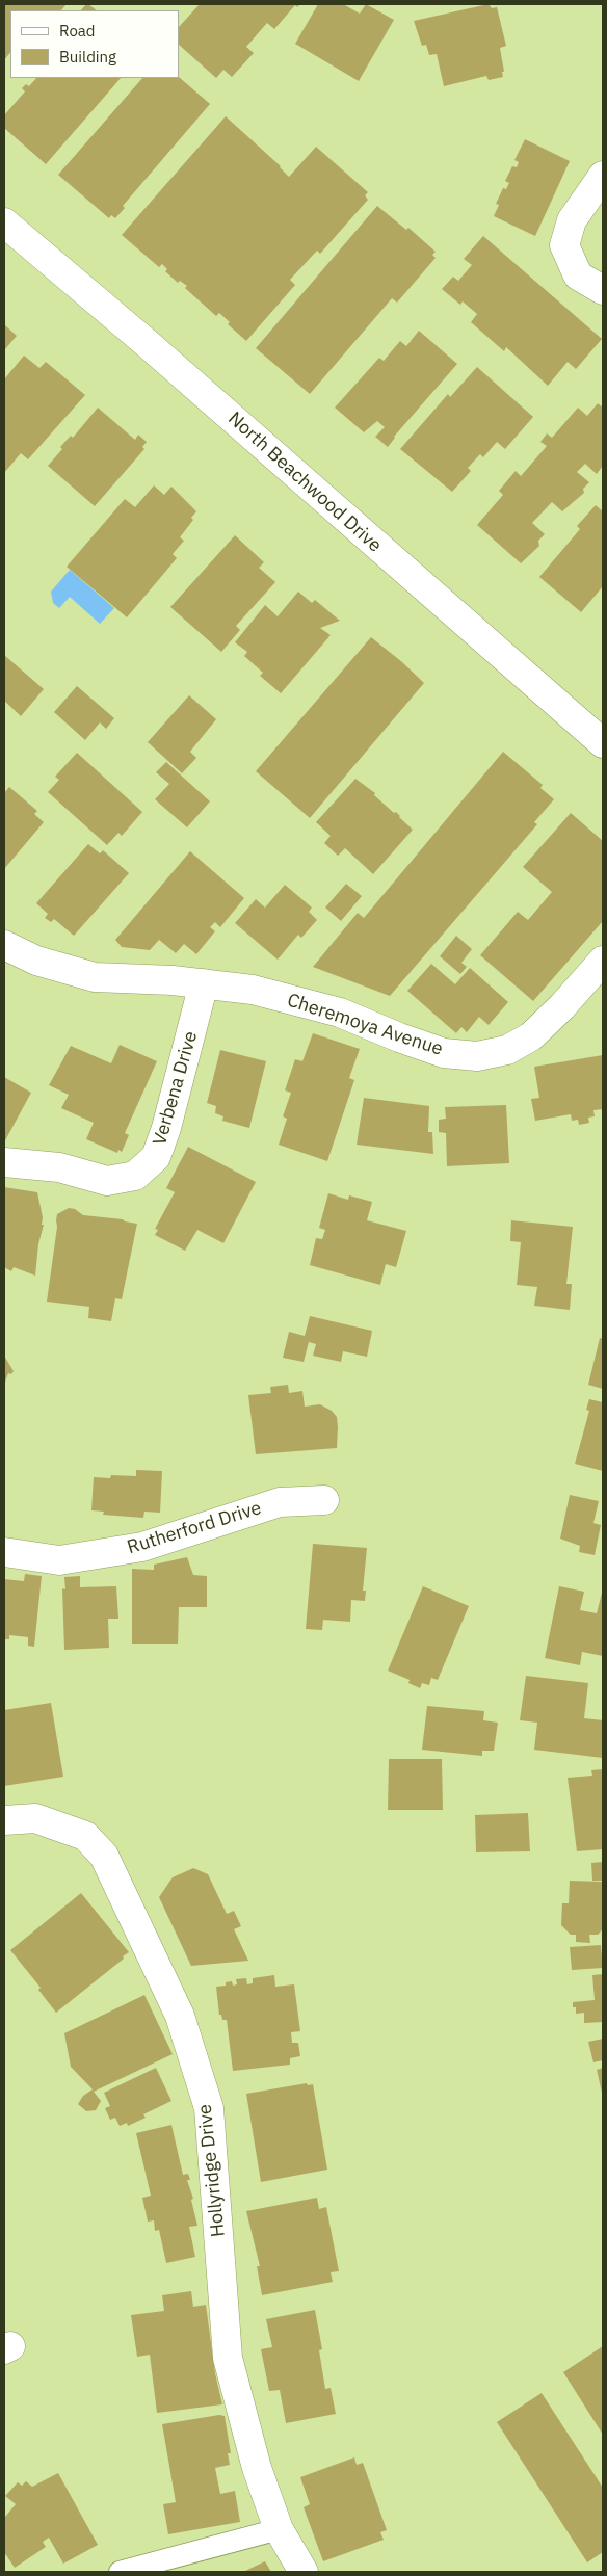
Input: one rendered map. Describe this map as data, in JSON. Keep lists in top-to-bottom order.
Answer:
{
  "streets": {
    "street": [
      "North Beachwood Drive",
      "Cheremoya Avenue",
      "Verbena Drive",
      "Rutherford Drive",
      "Hollyridge Drive"
    ]
  },
  "crossings": [
    ["Cheremoya Avenue", "Verbena Drive"]
  ],
  "legend": ["Road", "Building"]
}
